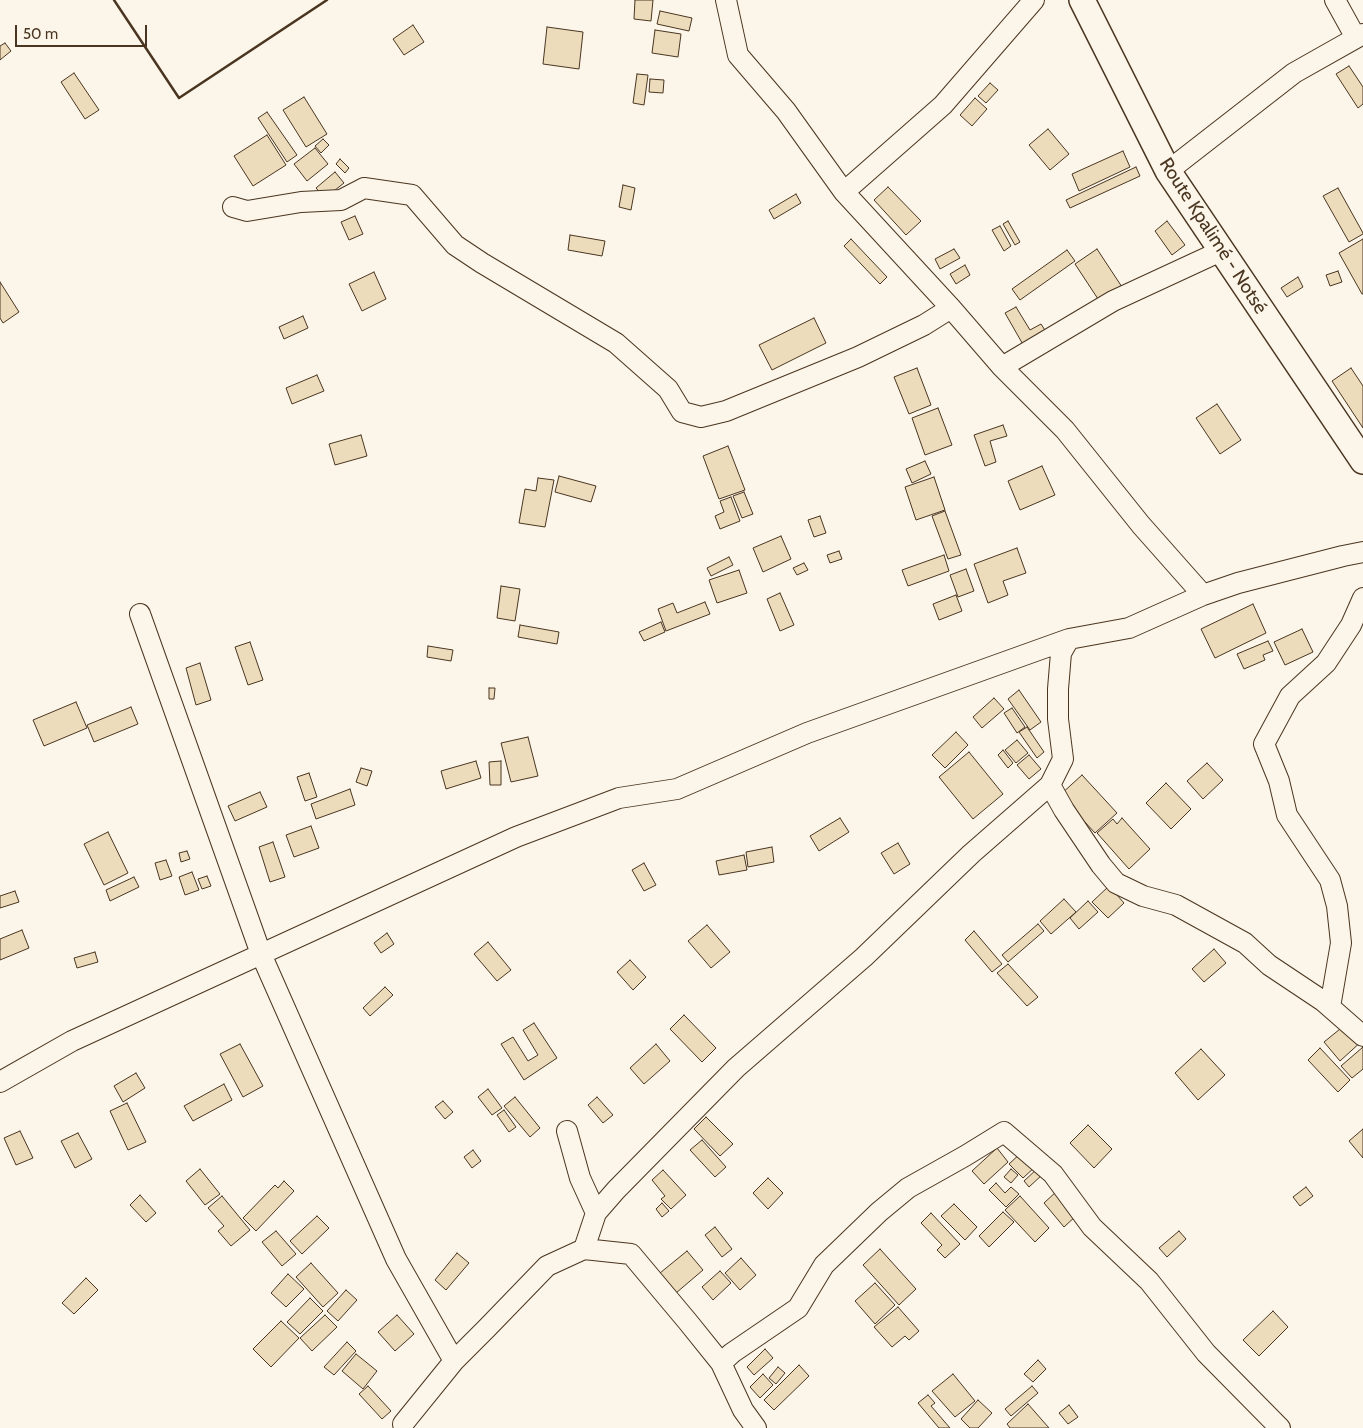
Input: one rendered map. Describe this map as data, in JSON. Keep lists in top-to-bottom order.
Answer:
{
  "streets": {
    "main road": ["Route Kpalimé - Notsé"]
  },
  "scale_bar": "50 m"
}
